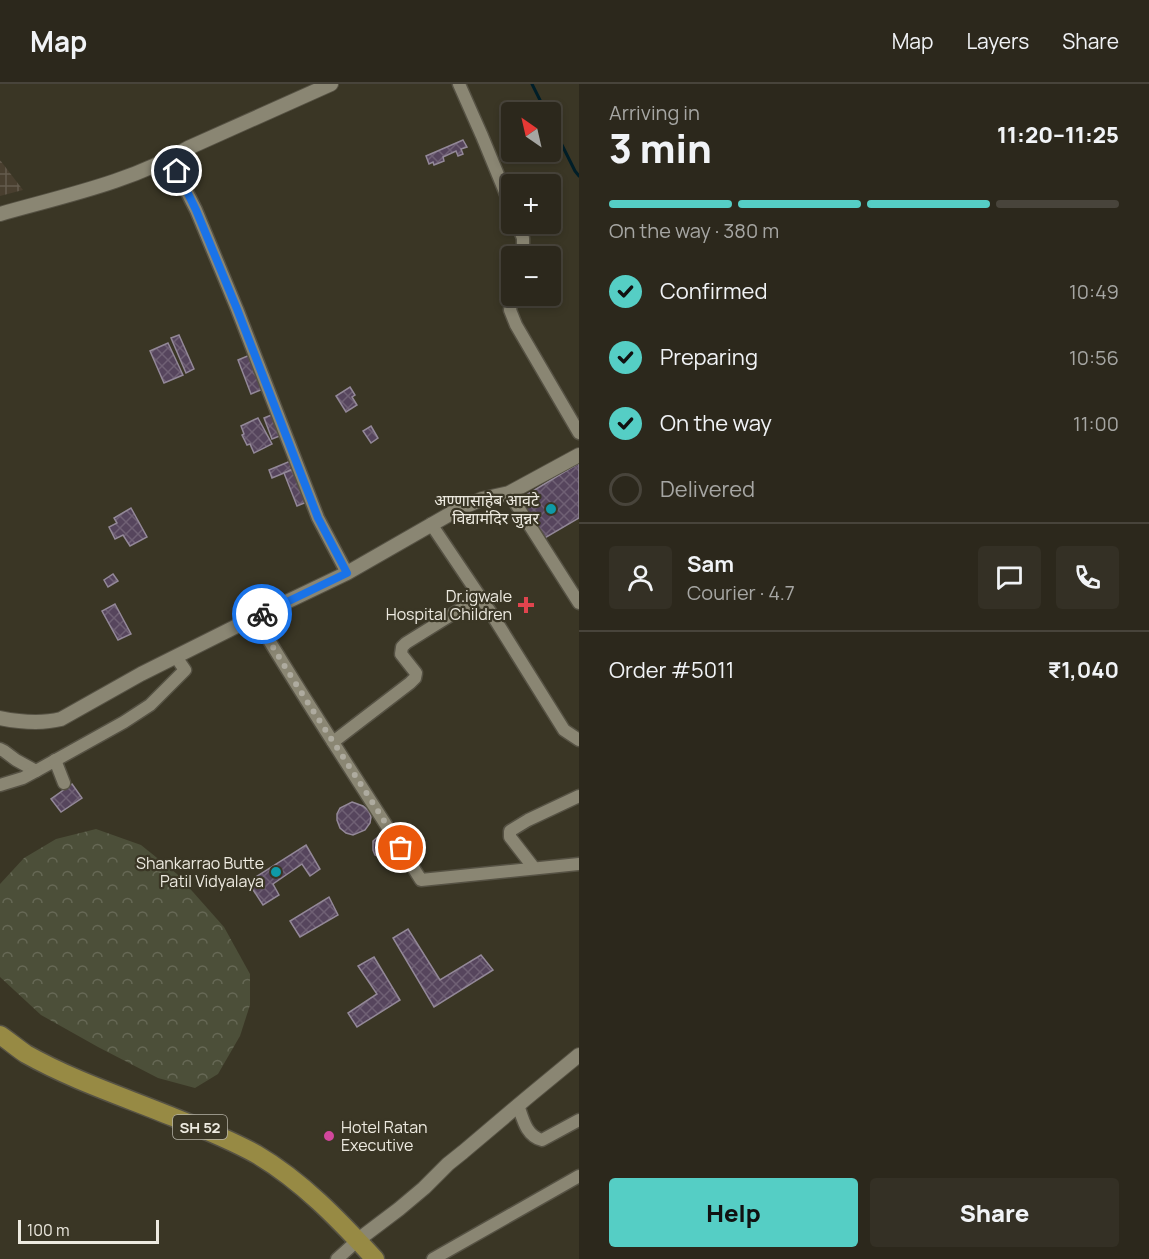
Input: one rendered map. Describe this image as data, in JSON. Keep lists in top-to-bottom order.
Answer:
{
  "streets": {
    "main road": ["SH 52"]
  },
  "places": {
    "other": ["अण्णासाहेब आवटे विद्यामंदिर जुन्नर", "Shankarrao Butte Patil Vidyalaya", "Hotel Ratan Executive"],
    "health": ["Dr.igwale Hospital Children"]
  },
  "scale_bar": "100 m",
  "north": "top left",
  "page": {
    "header": "Map",
    "nav": ["Map", "Layers", "Share"],
    "heading": ["3 min", "Arriving in", "11:20–11:25"],
    "panel": [
      "Sam",
      "Courier · 4.7",
      "Order #5011",
      "₹1,040"
    ],
    "map_buttons": ["+", "−"],
    "bar": "On the way · 380 m",
    "list": [
      ["Confirmed", "10:49"],
      ["Preparing", "10:56"],
      ["On the way", "11:00"],
      "Delivered"
    ],
    "buttons": ["Help", "Share"],
    "scale": "100 m"
  }
}
